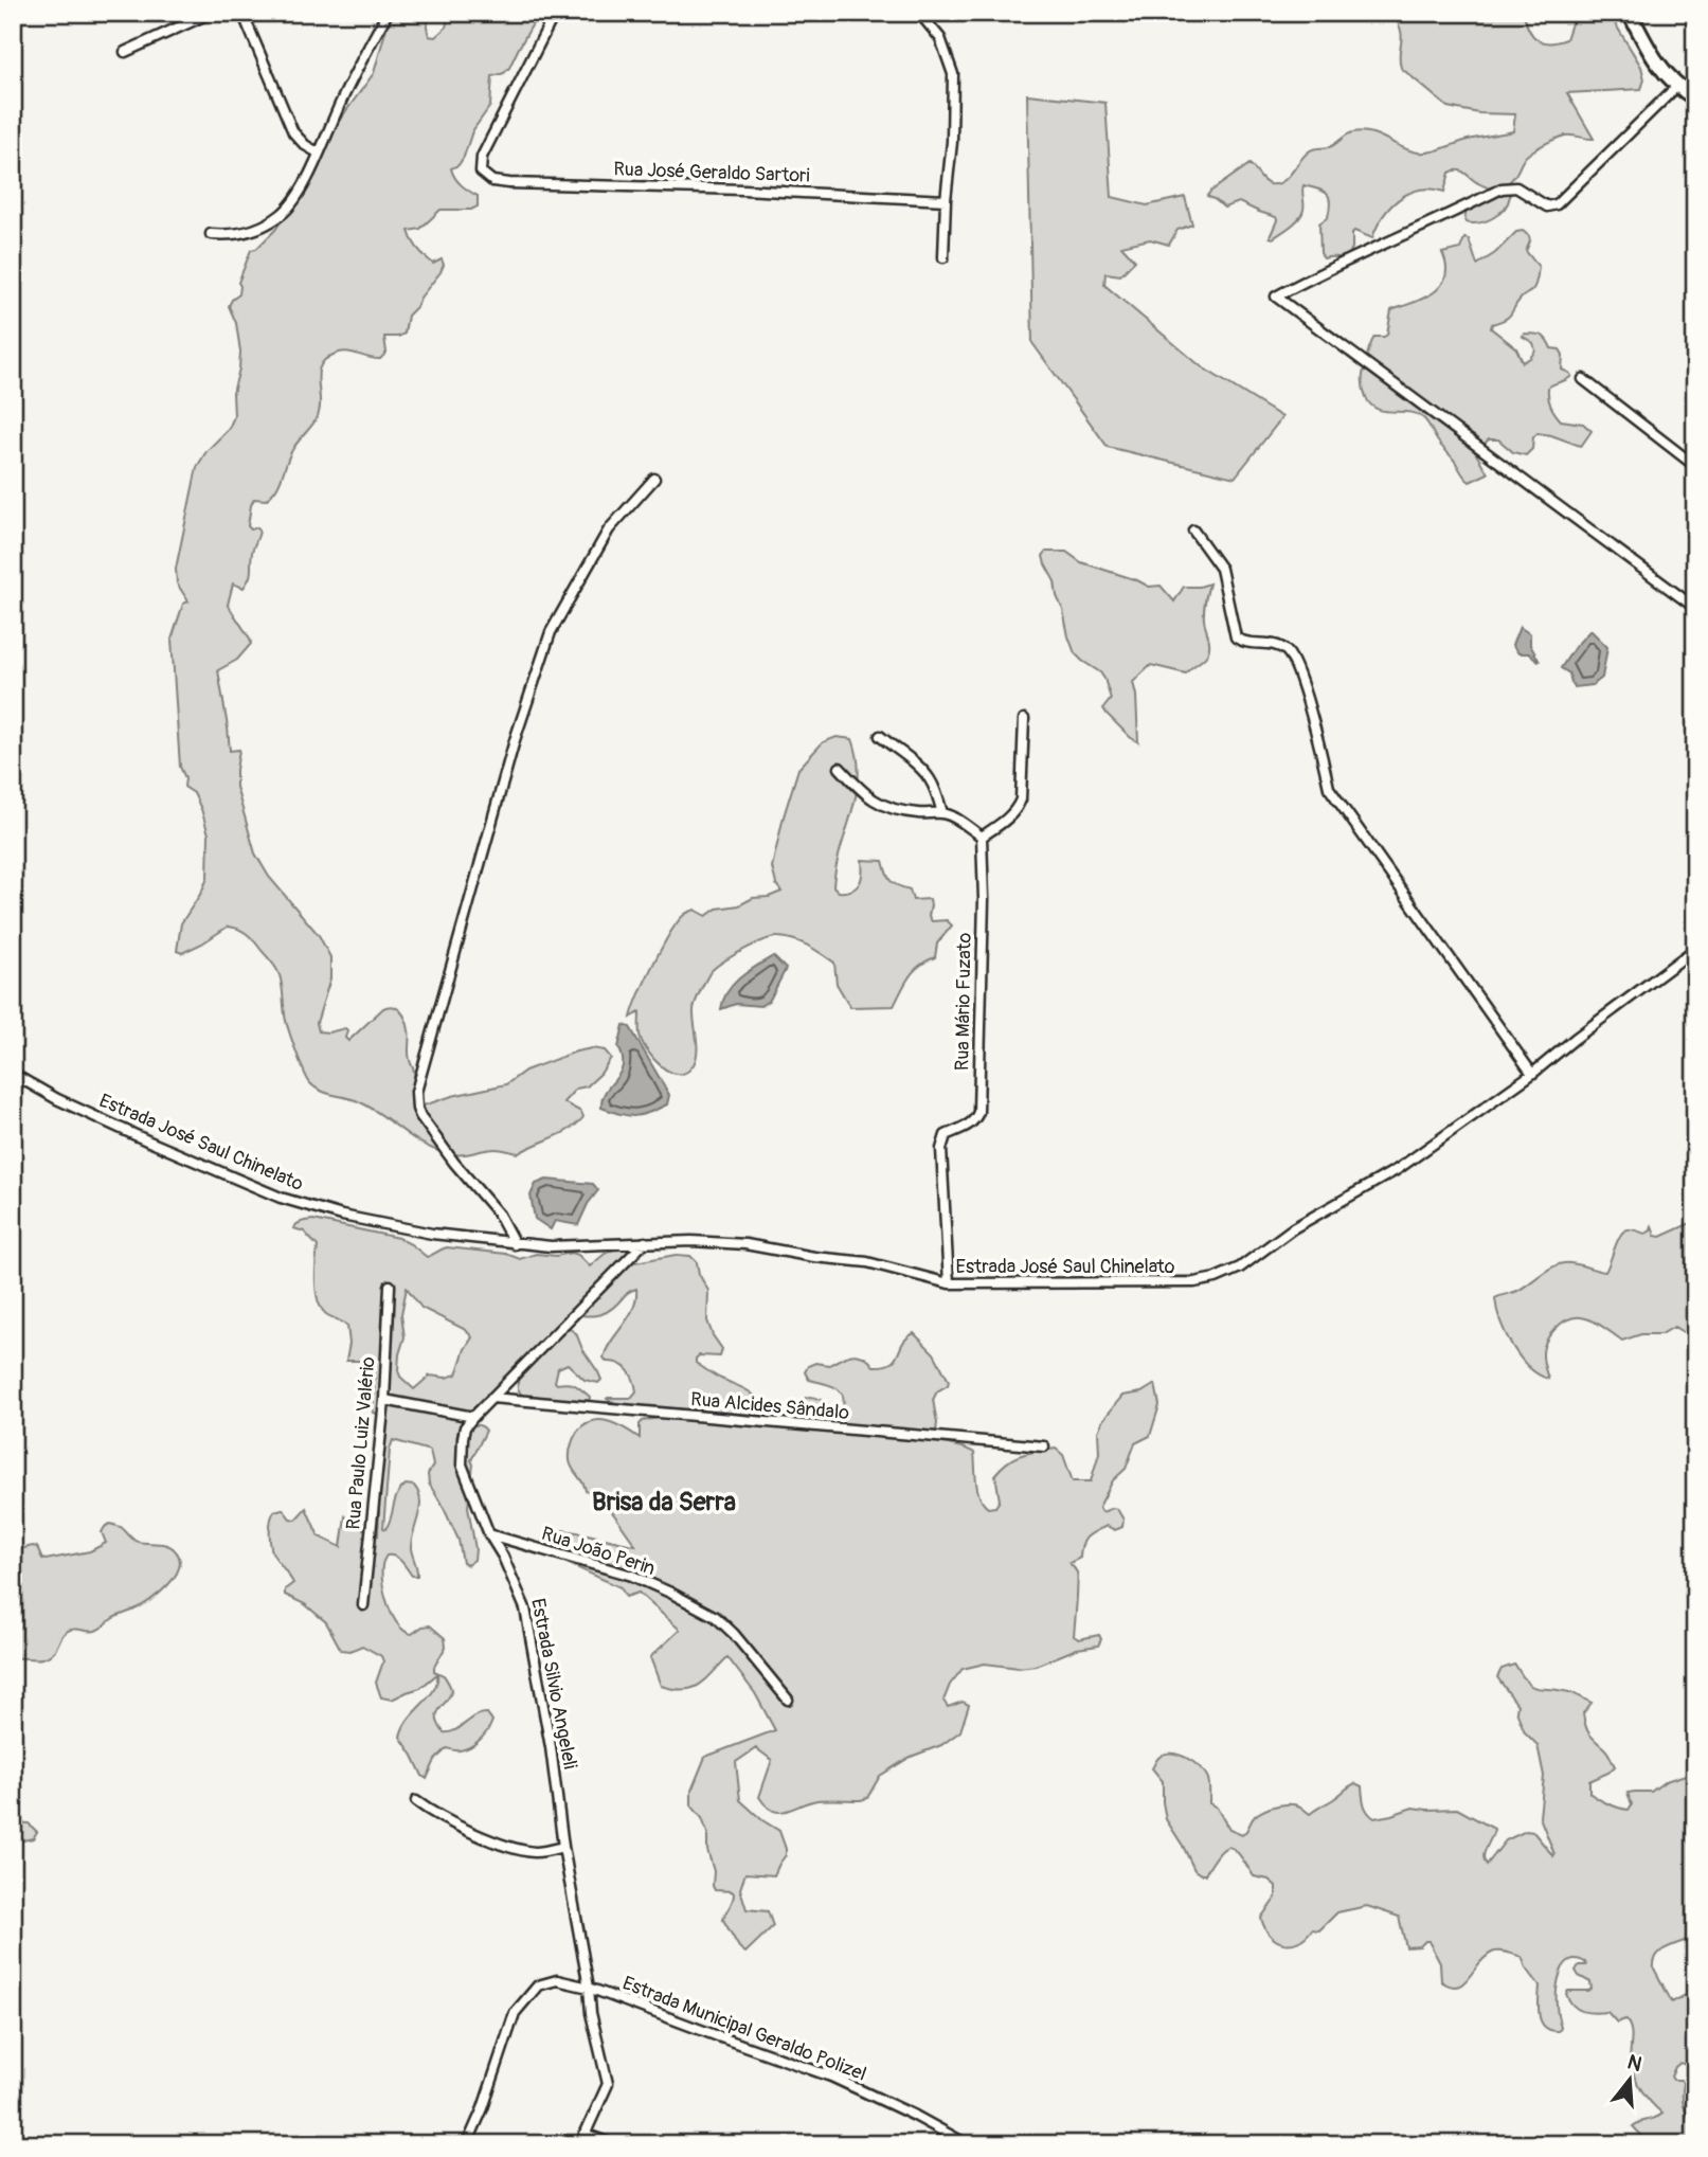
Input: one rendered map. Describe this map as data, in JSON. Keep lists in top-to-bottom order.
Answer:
{
  "streets": {
    "street": [
      "Rua José Geraldo Sartori",
      "Rua Mário Fuzato",
      "Estrada José Saul Chinelato",
      "Rua Alcides Sândalo",
      "Rua Paulo Luiz Valério",
      "Rua João Perin",
      "Estrada Silvio Angeleli",
      "Estrada Municipal Geraldo Polizel"
    ]
  },
  "crossings": [
    ["Rua Mário Fuzato", "Estrada José Saul Chinelato"],
    ["Estrada José Saul Chinelato", "Estrada Silvio Angeleli"],
    ["Rua Alcides Sândalo", "Estrada Silvio Angeleli"],
    ["Rua João Perin", "Estrada Silvio Angeleli"],
    ["Estrada Silvio Angeleli", "Estrada Municipal Geraldo Polizel"]
  ],
  "districts": ["Brisa da Serra"],
  "north": "top"
}
